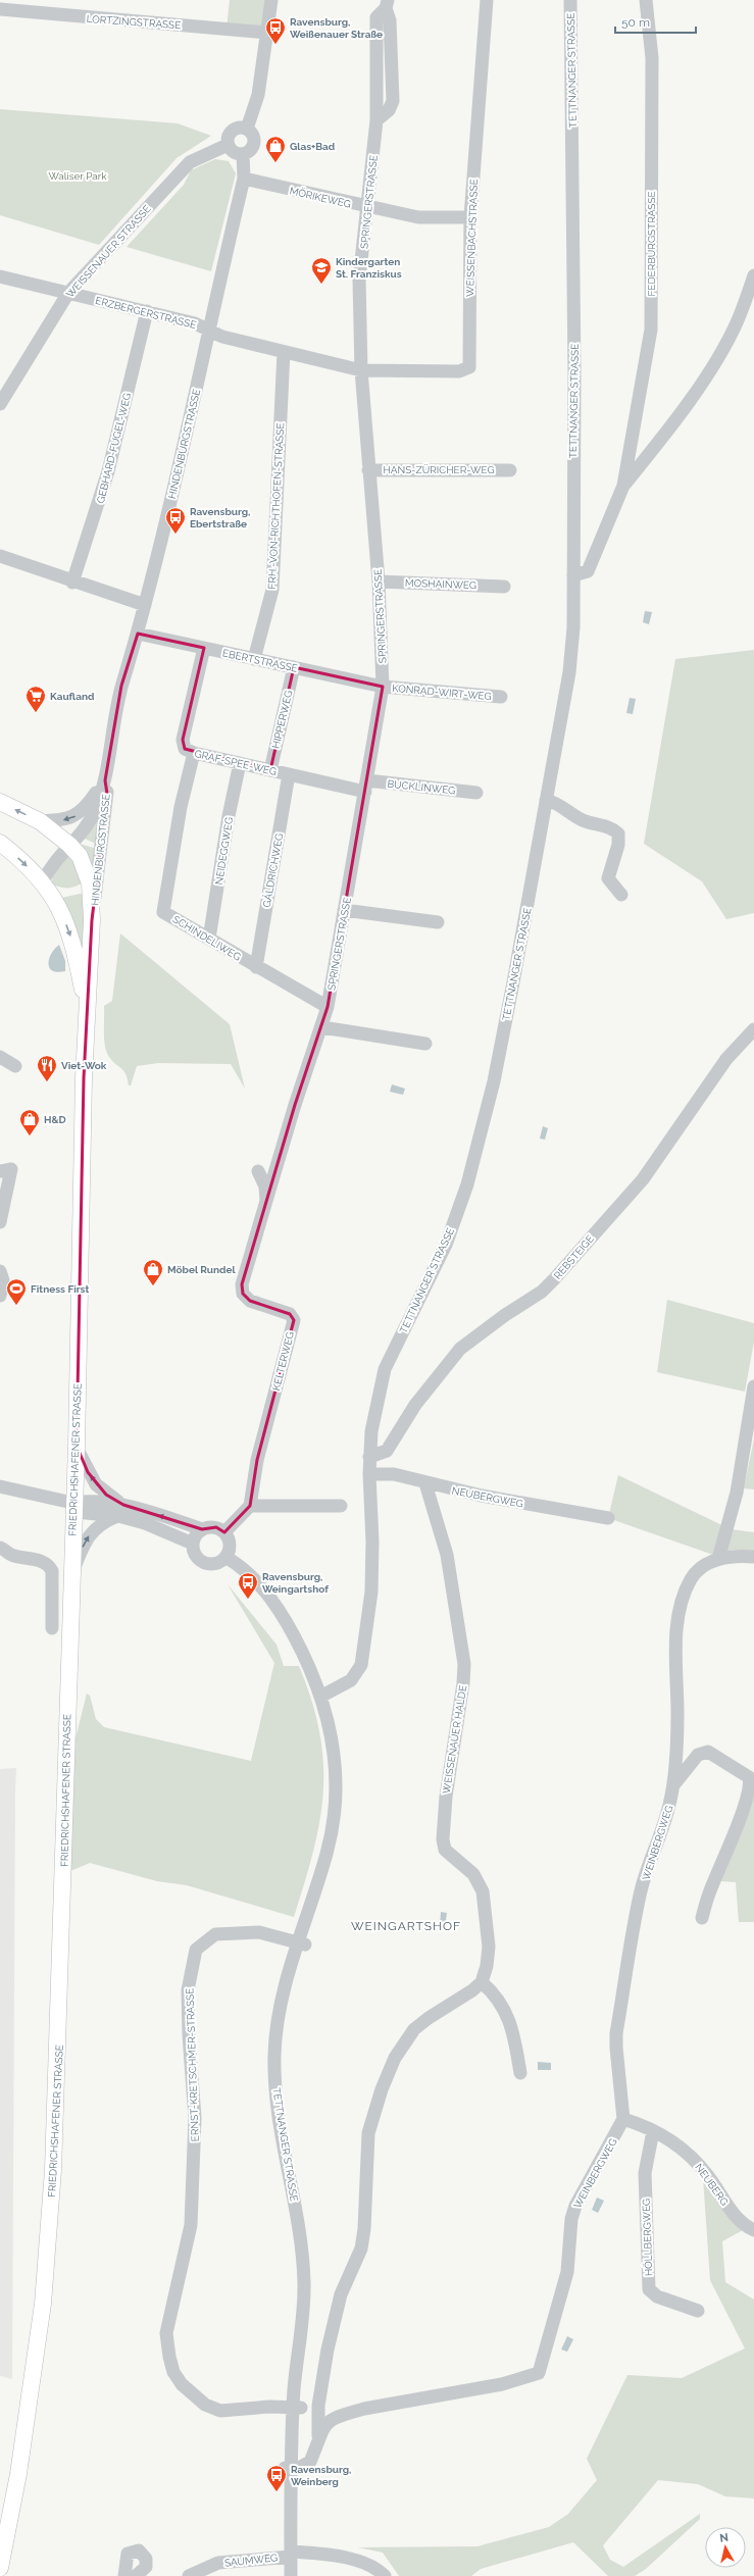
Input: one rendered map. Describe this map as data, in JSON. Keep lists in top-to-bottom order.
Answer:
{
  "streets": {
    "main road": ["FRIEDRICHSHAFENER STRASSE"],
    "street": [
      "LORTZINGSTRASSE",
      "TETTNANGER STRASSE",
      "MÖRIKEWEG",
      "SPRINGERSTRASSE",
      "WEISSENBACHSTRASSE",
      "FEDERBURGSTRASSE",
      "WEISSENAUER STRASSE",
      "ERZBERGERSTRASSE",
      "HINDENBURGSTRASSE",
      "GEBHARD-FUGEL-WEG",
      "HANS-ZÜRICHER-WEG",
      "FRH.-VON-RICHTHOFEN-STRASSE",
      "MOSHAINWEG",
      "EBERTSTRASSE",
      "KONRAD-WIRT-WEG",
      "HIPPERWEG",
      "GRAF-SPEE-WEG",
      "BUCKLINWEG",
      "NEIDEGGWEG",
      "GÄLDRICHWEG",
      "SCHINDELIWEG",
      "REBSTEIGE",
      "KELTERWEG",
      "NEUBERGWEG",
      "WEISSENAUER HALDE",
      "WEINBERGWEG",
      "ERNST-KRETSCHMER-STRASSE",
      "NEUBERG",
      "HÖLLBERGWEG",
      "SAUMWEG"
    ]
  },
  "crossings": [
    ["TETTNANGER STRASSE", "FEDERBURGSTRASSE"],
    ["TETTNANGER STRASSE", "REBSTEIGE"],
    ["TETTNANGER STRASSE", "NEUBERGWEG"],
    ["TETTNANGER STRASSE", "WEINBERGWEG"],
    ["TETTNANGER STRASSE", "ERNST-KRETSCHMER-STRASSE"],
    ["TETTNANGER STRASSE", "SAUMWEG"],
    ["MÖRIKEWEG", "SPRINGERSTRASSE"],
    ["MÖRIKEWEG", "WEISSENBACHSTRASSE"],
    ["MÖRIKEWEG", "HINDENBURGSTRASSE"],
    ["SPRINGERSTRASSE", "WEISSENBACHSTRASSE"],
    ["SPRINGERSTRASSE", "ERZBERGERSTRASSE"],
    ["SPRINGERSTRASSE", "HANS-ZÜRICHER-WEG"],
    ["SPRINGERSTRASSE", "MOSHAINWEG"],
    ["SPRINGERSTRASSE", "EBERTSTRASSE"],
    ["SPRINGERSTRASSE", "KONRAD-WIRT-WEG"],
    ["SPRINGERSTRASSE", "GRAF-SPEE-WEG"],
    ["SPRINGERSTRASSE", "BUCKLINWEG"],
    ["SPRINGERSTRASSE", "SCHINDELIWEG"],
    ["SPRINGERSTRASSE", "KELTERWEG"],
    ["WEISSENBACHSTRASSE", "ERZBERGERSTRASSE"],
    ["WEISSENAUER STRASSE", "ERZBERGERSTRASSE"],
    ["WEISSENAUER STRASSE", "HINDENBURGSTRASSE"],
    ["ERZBERGERSTRASSE", "HINDENBURGSTRASSE"],
    ["ERZBERGERSTRASSE", "GEBHARD-FUGEL-WEG"],
    ["ERZBERGERSTRASSE", "FRH.-VON-RICHTHOFEN-STRASSE"],
    ["HINDENBURGSTRASSE", "EBERTSTRASSE"],
    ["HINDENBURGSTRASSE", "FRIEDRICHSHAFENER STRASSE"],
    ["FRH.-VON-RICHTHOFEN-STRASSE", "EBERTSTRASSE"],
    ["EBERTSTRASSE", "KONRAD-WIRT-WEG"],
    ["EBERTSTRASSE", "HIPPERWEG"],
    ["EBERTSTRASSE", "GRAF-SPEE-WEG"],
    ["HIPPERWEG", "GRAF-SPEE-WEG"],
    ["GRAF-SPEE-WEG", "BUCKLINWEG"],
    ["GRAF-SPEE-WEG", "NEIDEGGWEG"],
    ["GRAF-SPEE-WEG", "GÄLDRICHWEG"],
    ["GRAF-SPEE-WEG", "SCHINDELIWEG"],
    ["NEIDEGGWEG", "SCHINDELIWEG"],
    ["GÄLDRICHWEG", "SCHINDELIWEG"],
    ["NEUBERGWEG", "WEISSENAUER HALDE"],
    ["WEINBERGWEG", "NEUBERG"],
    ["NEUBERG", "HÖLLBERGWEG"]
  ],
  "districts": ["WEINGARTSHOF"],
  "parks": ["Waliser Park"],
  "places": {
    "bus stop": [
      "Ravensburg, Weißenauer Straße",
      "Ravensburg, Ebertstraße",
      "Ravensburg, Weingartshof",
      "Ravensburg, Weinberg"
    ],
    "shop": ["Glas+Bad", "H&D", "Möbel Rundel"],
    "school or university": ["Kindergarten St. Franziskus"],
    "supermarket": ["Kaufland"],
    "restaurant": ["Viet-Wok"],
    "sports": ["Fitness First"]
  },
  "scale_bar": "50 m",
  "north": "top"
}
